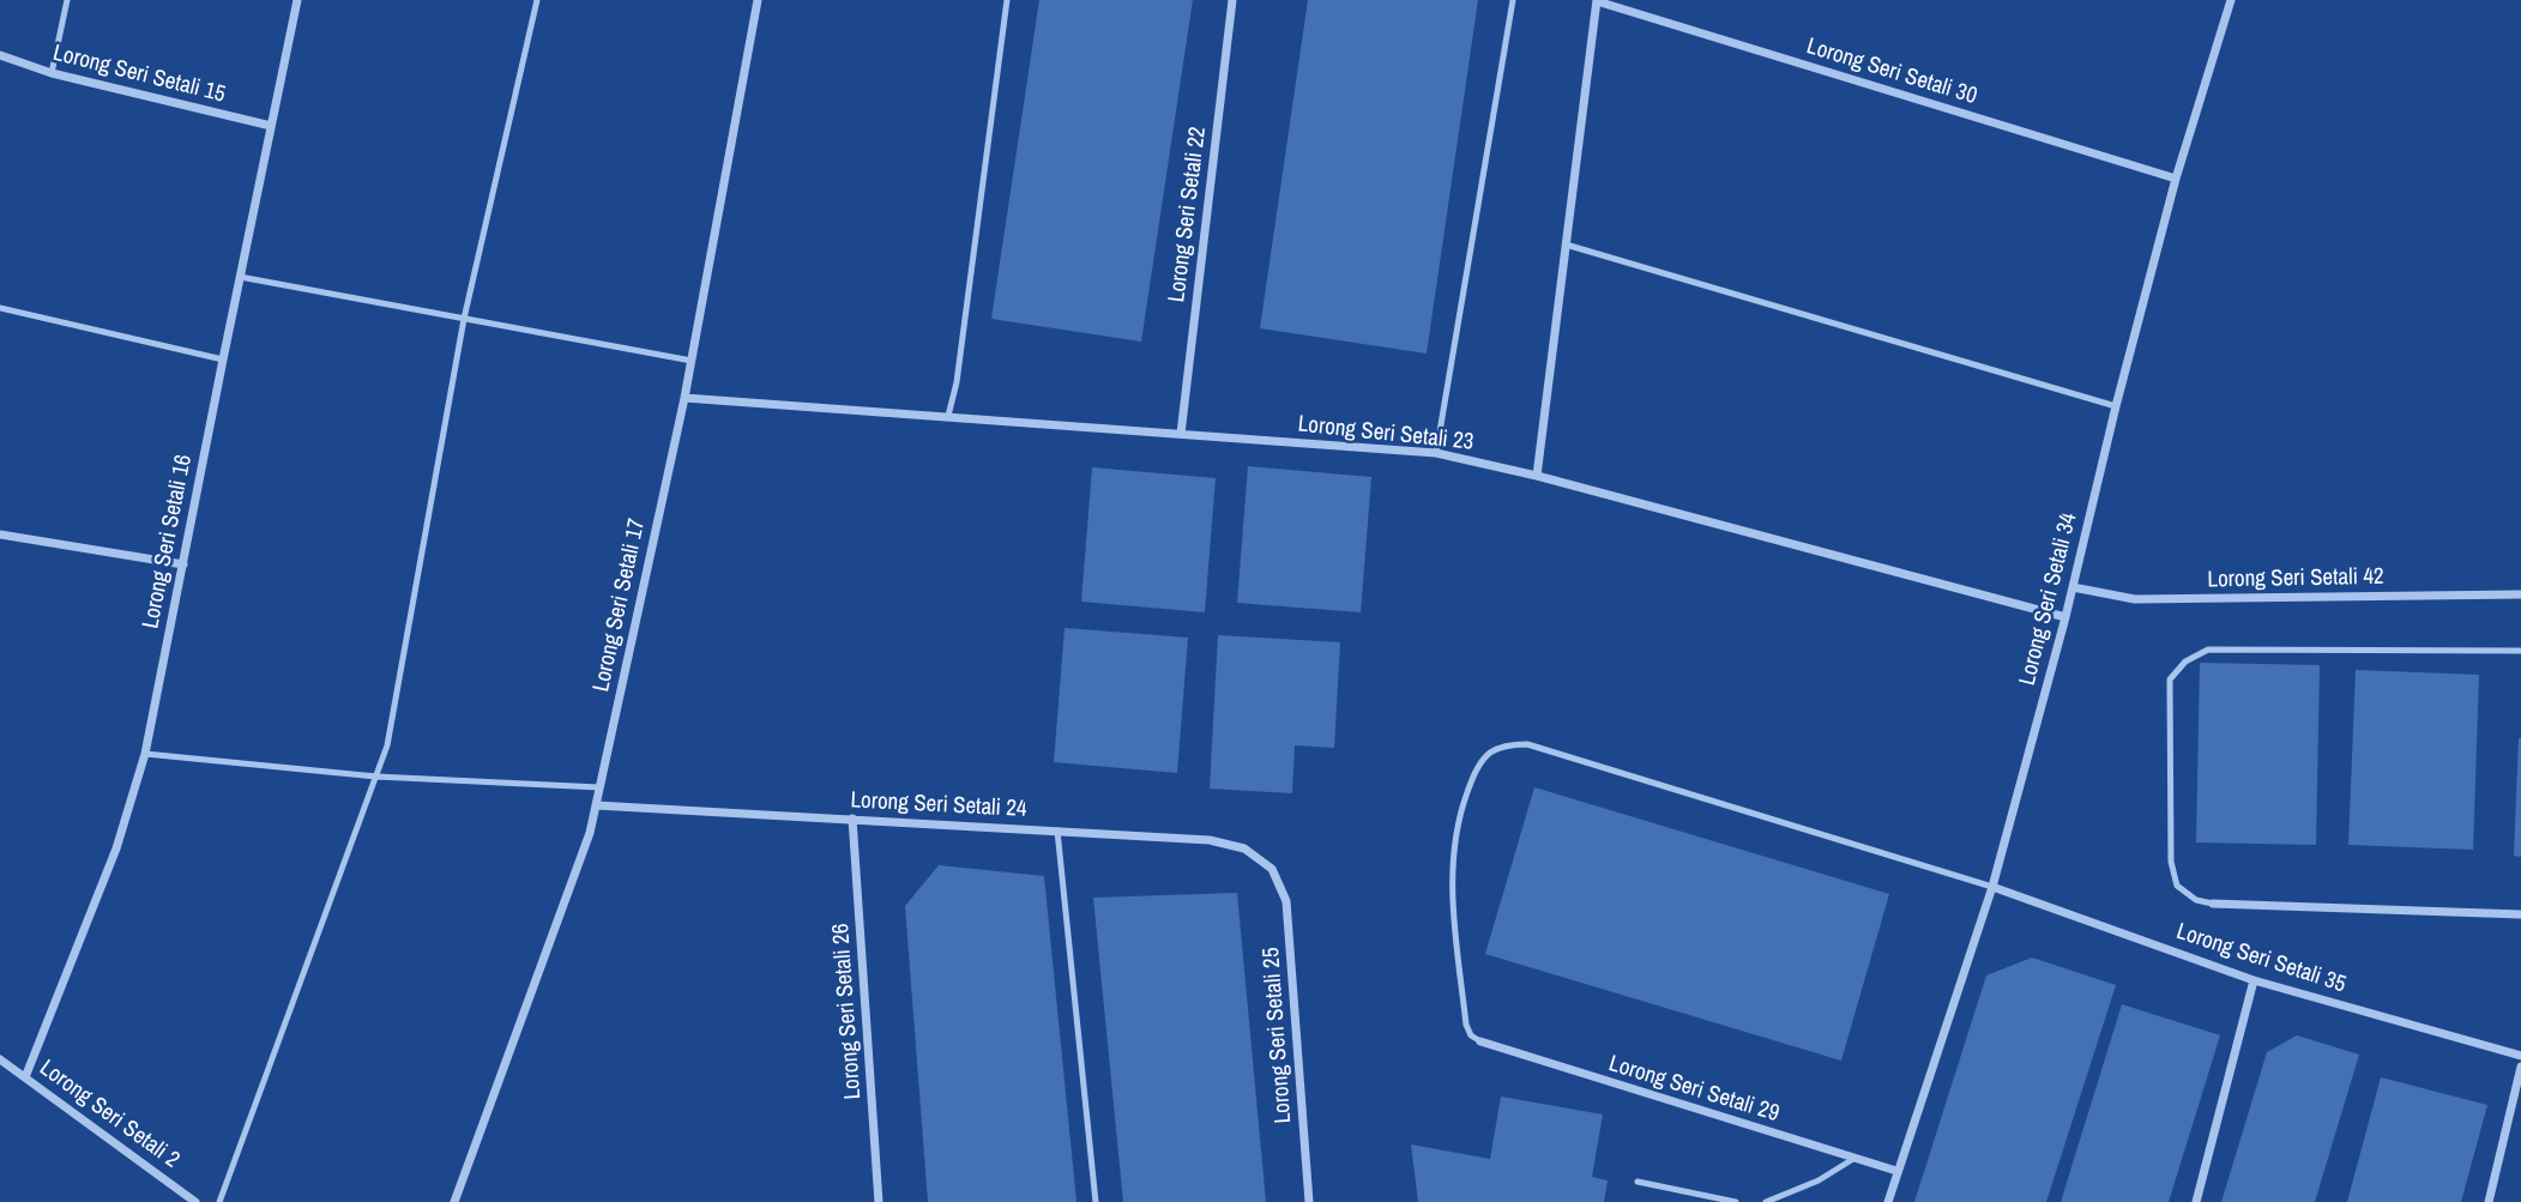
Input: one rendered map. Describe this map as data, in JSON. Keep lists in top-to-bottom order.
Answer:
{
  "streets": {
    "street": [
      "Lorong Seri Setali 30",
      "Lorong Seri Setali 15",
      "Lorong Seri Setali 22",
      "Lorong Seri Setali 23",
      "Lorong Seri Setali 16",
      "Lorong Seri Setali 42",
      "Lorong Seri Setali 34",
      "Lorong Seri Setali 17",
      "Lorong Seri Setali 24",
      "Lorong Seri Setali 35",
      "Lorong Seri Setali 26",
      "Lorong Seri Setali 25",
      "Lorong Seri Setali 29",
      "Lorong Seri Setali 2"
    ]
  },
  "crossings": [
    ["Lorong Seri Setali 30", "Lorong Seri Setali 34"],
    ["Lorong Seri Setali 15", "Lorong Seri Setali 16"],
    ["Lorong Seri Setali 22", "Lorong Seri Setali 23"],
    ["Lorong Seri Setali 23", "Lorong Seri Setali 34"],
    ["Lorong Seri Setali 23", "Lorong Seri Setali 17"],
    ["Lorong Seri Setali 16", "Lorong Seri Setali 2"],
    ["Lorong Seri Setali 42", "Lorong Seri Setali 34"],
    ["Lorong Seri Setali 34", "Lorong Seri Setali 35"],
    ["Lorong Seri Setali 34", "Lorong Seri Setali 29"],
    ["Lorong Seri Setali 17", "Lorong Seri Setali 24"],
    ["Lorong Seri Setali 24", "Lorong Seri Setali 26"],
    ["Lorong Seri Setali 24", "Lorong Seri Setali 25"]
  ]
}
